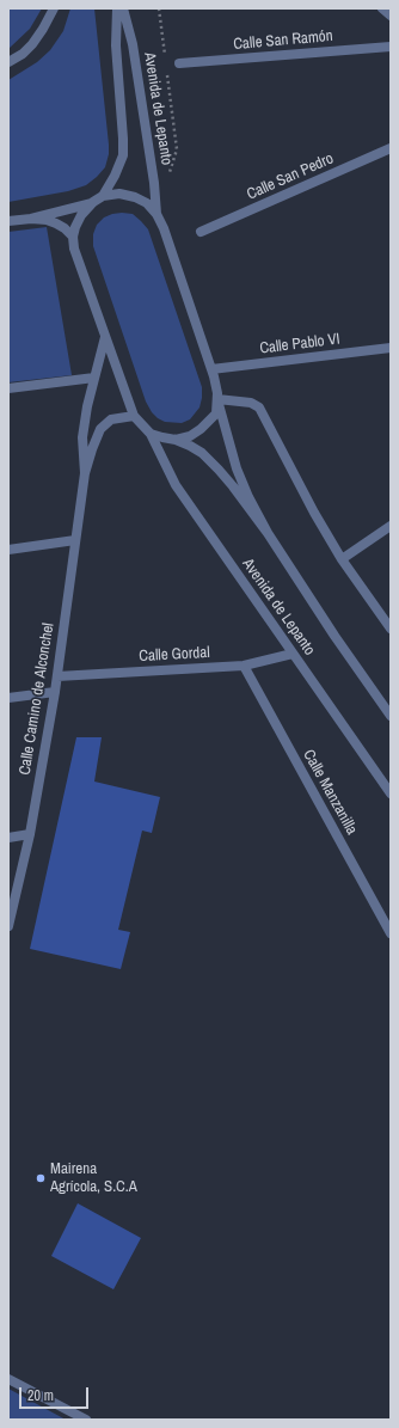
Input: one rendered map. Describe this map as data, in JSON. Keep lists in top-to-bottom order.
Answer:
{
  "streets": {
    "street": [
      "Calle San Ramón",
      "Avenida de Lepanto",
      "Calle San Pedro",
      "Calle Pablo VI",
      "Calle Gordal",
      "Calle Camino de Alconchel",
      "Calle Manzanilla"
    ]
  },
  "crossings": [
    ["Avenida de Lepanto", "Calle Pablo VI"],
    ["Avenida de Lepanto", "Calle Gordal"],
    ["Calle Gordal", "Calle Camino de Alconchel"],
    ["Calle Gordal", "Calle Manzanilla"]
  ],
  "places": ["Mairena Agrícola, S.C.A"],
  "scale_bar": "20 m"
}
